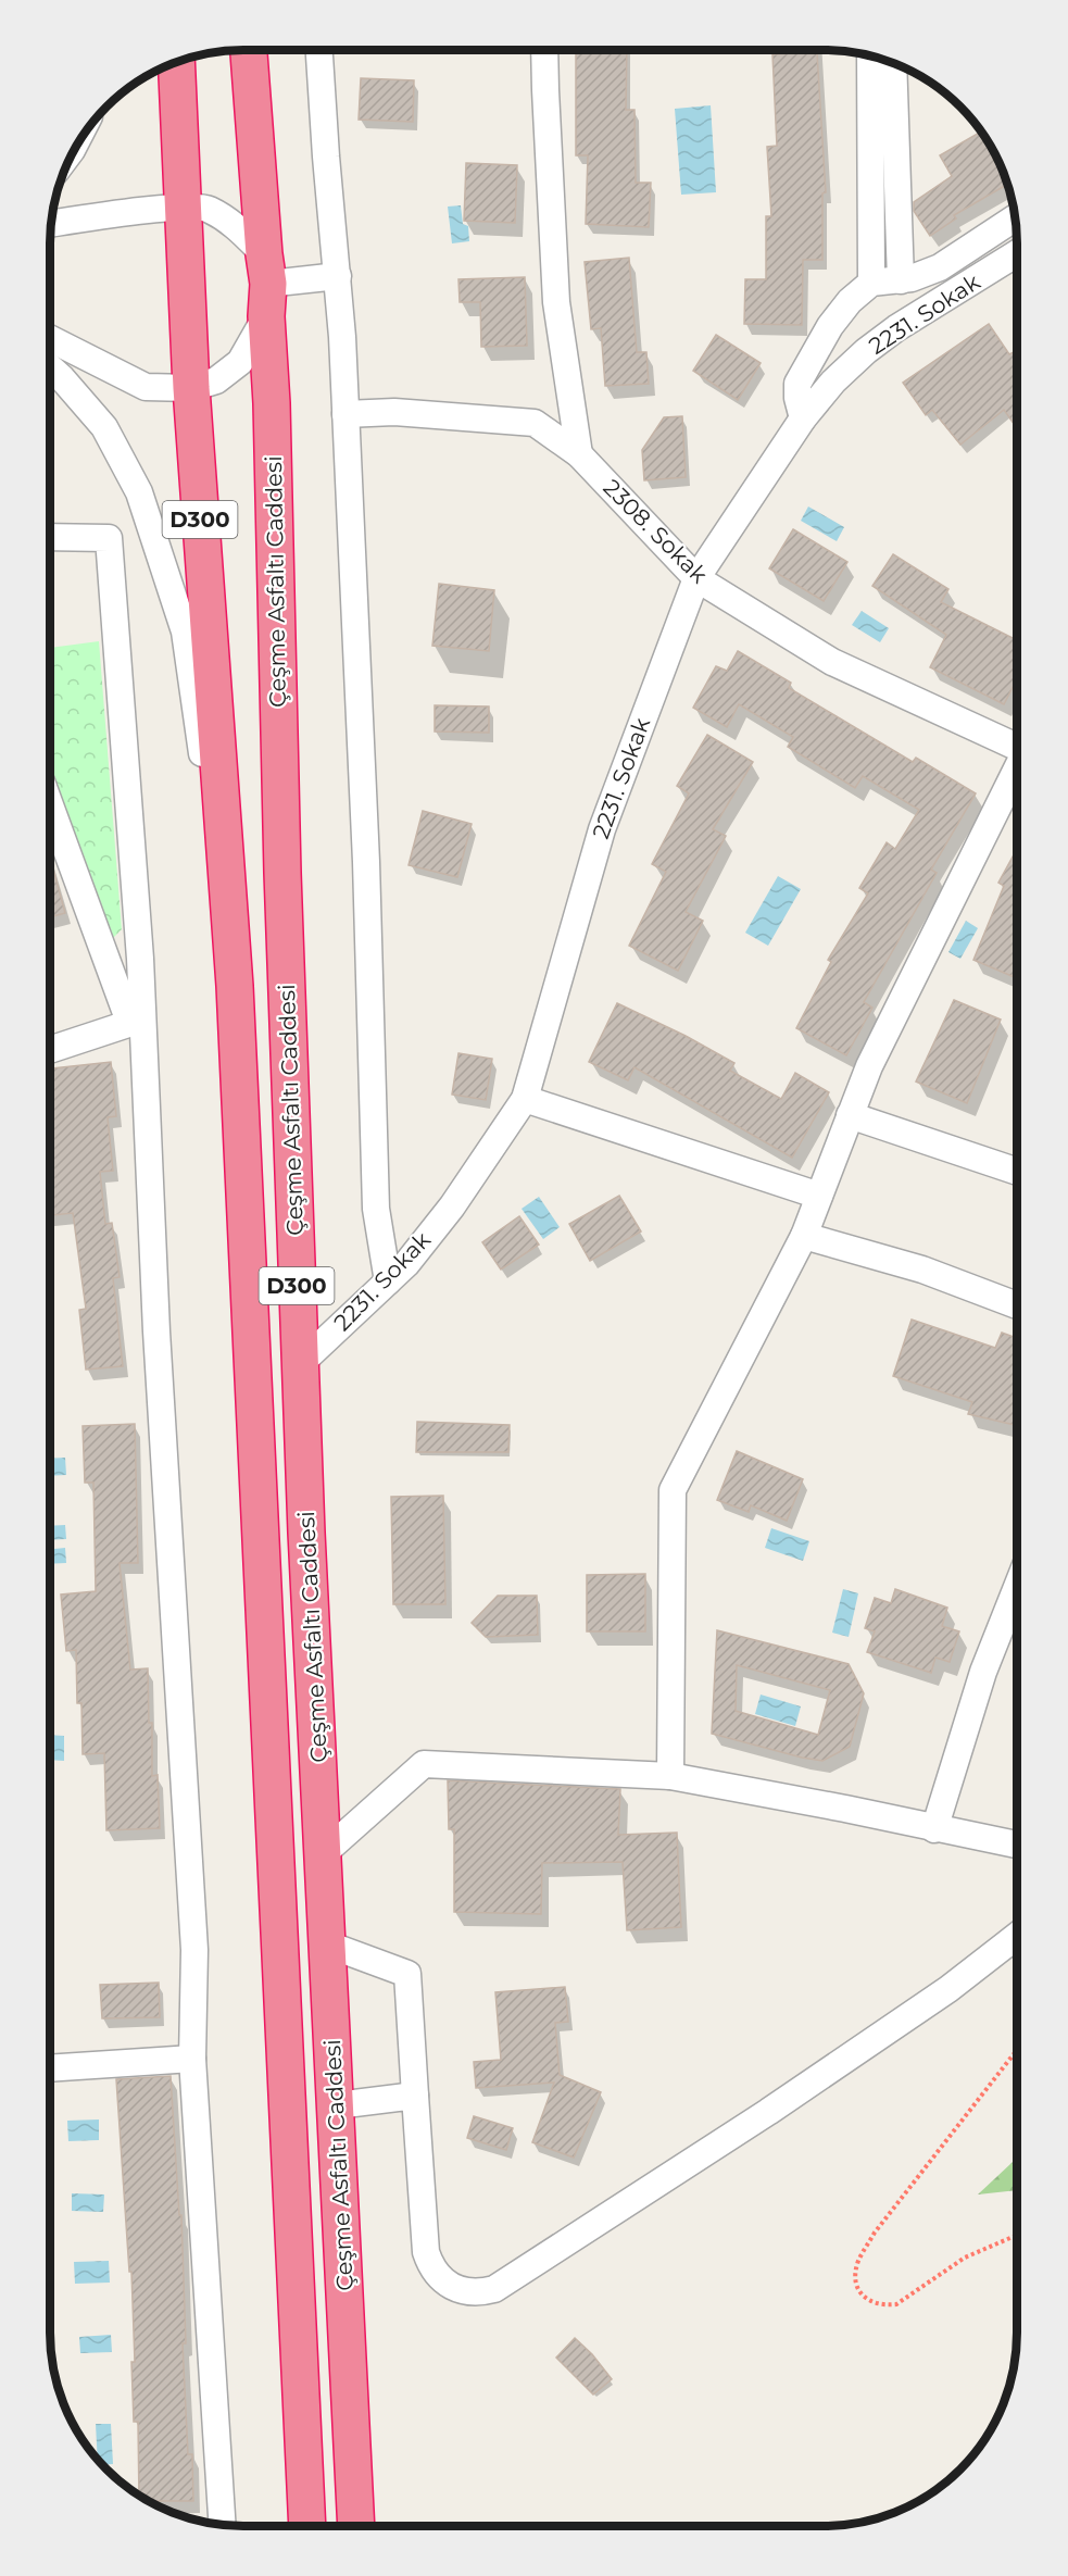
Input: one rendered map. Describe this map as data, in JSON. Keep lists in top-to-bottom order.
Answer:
{
  "streets": {
    "highway": ["D300", "Çeşme Asfaltı Caddesi"],
    "street": ["2231. Sokak", "2308. Sokak"]
  },
  "crossings": [
    ["2231. Sokak", "2308. Sokak"],
    ["2231. Sokak", "Çeşme Asfaltı Caddesi"]
  ]
}
